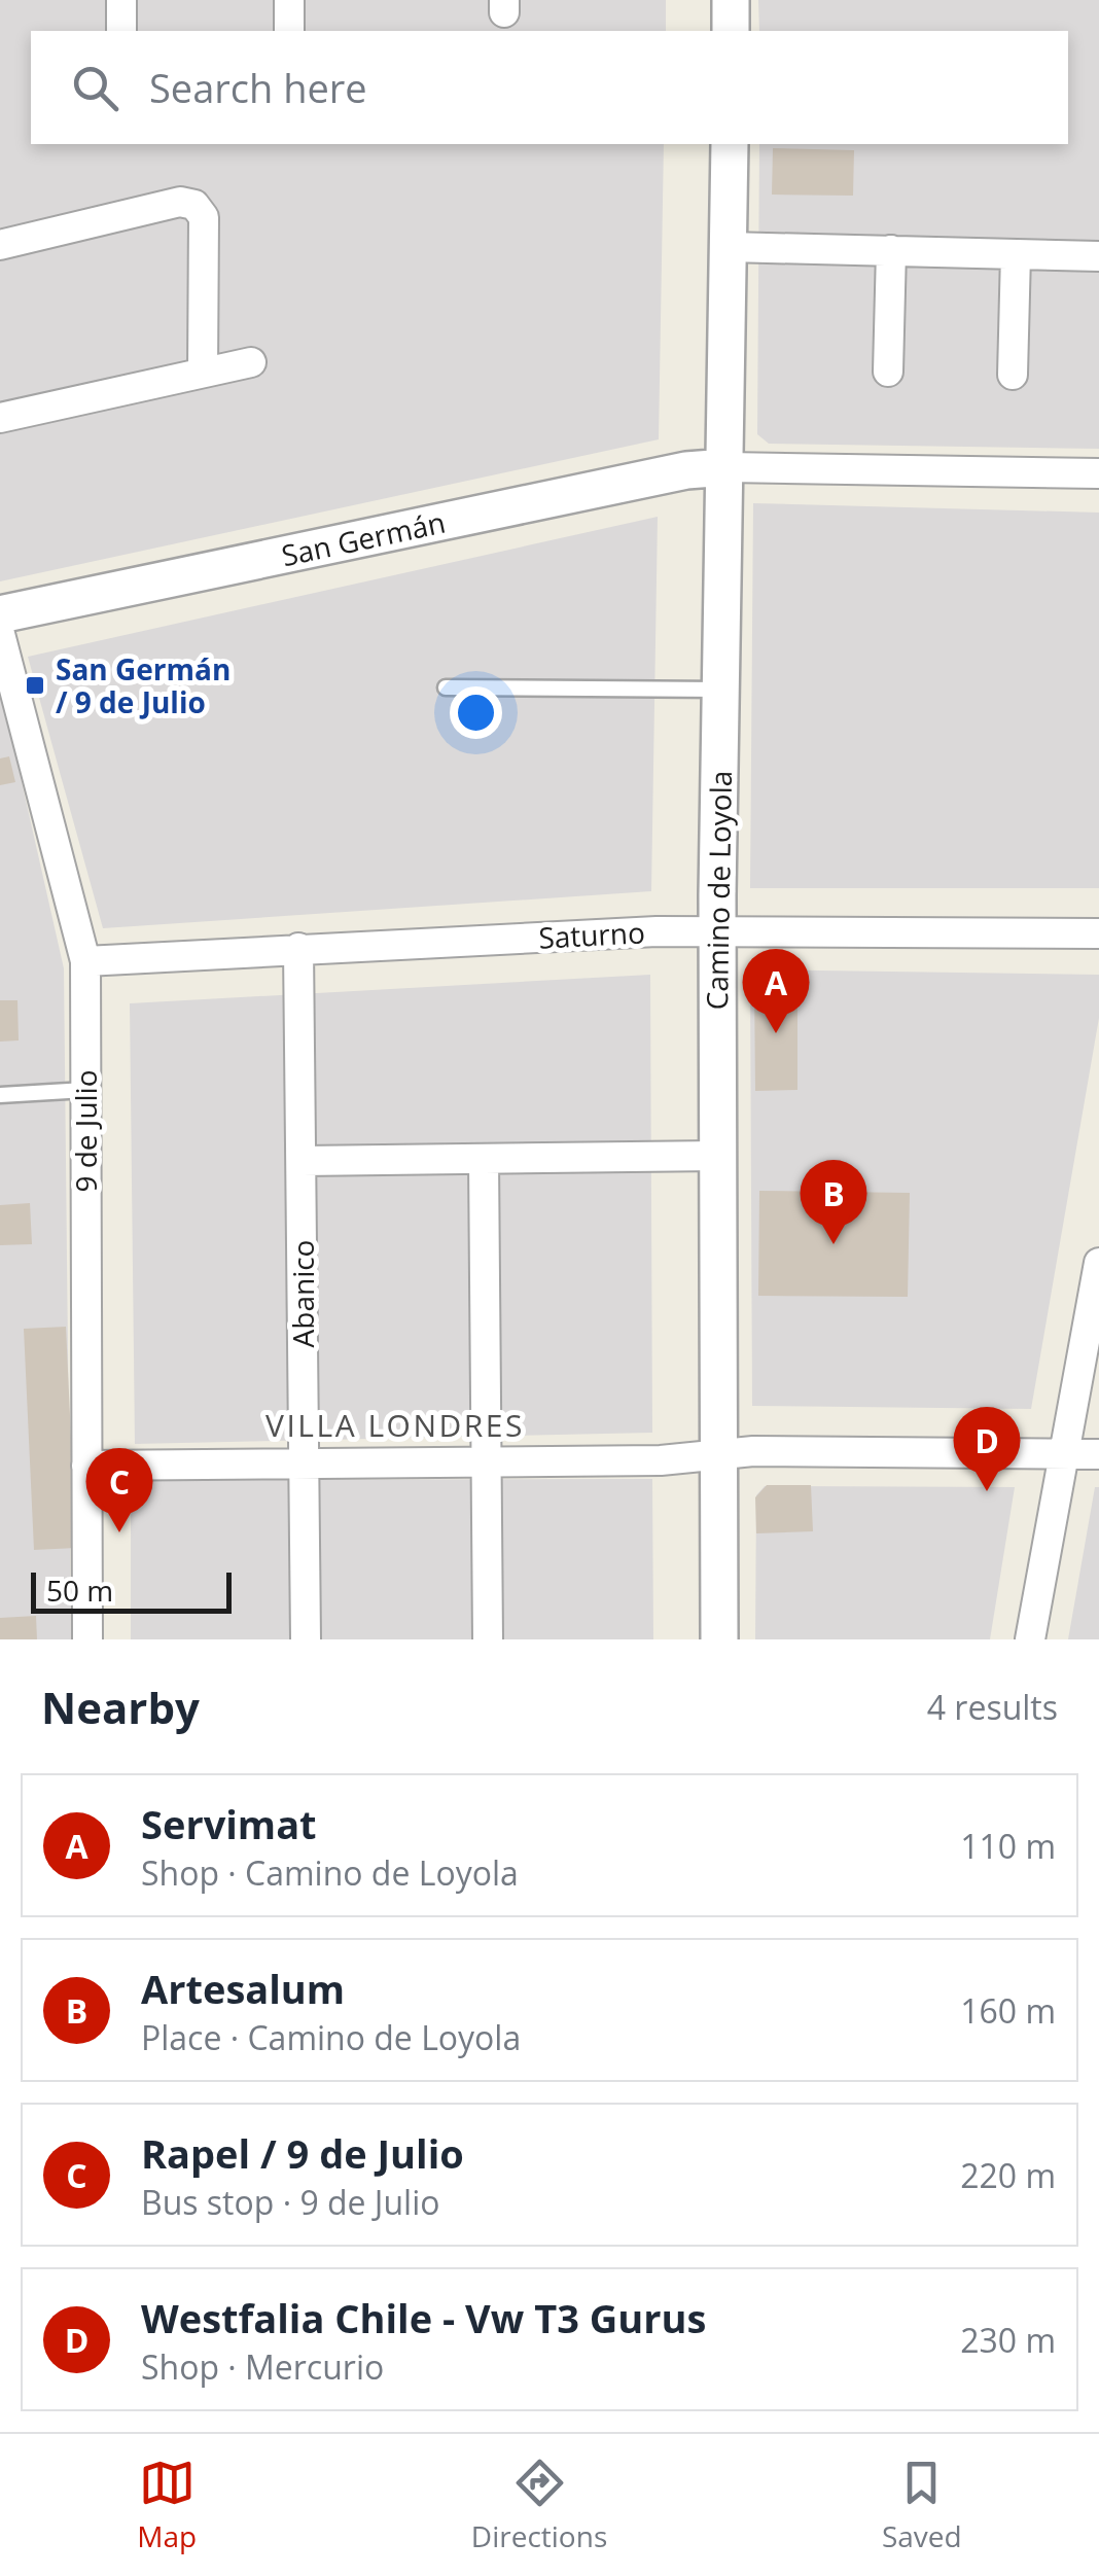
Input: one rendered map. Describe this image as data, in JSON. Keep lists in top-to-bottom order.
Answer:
{
  "streets": {
    "street": [
      "San Germán",
      "Camino de Loyola",
      "Saturno",
      "9 de Julio",
      "Abanico"
    ]
  },
  "crossings": [
    ["San Germán", "Camino de Loyola"],
    ["Camino de Loyola", "Saturno"],
    ["Saturno", "9 de Julio"],
    ["Saturno", "Abanico"]
  ],
  "districts": ["VILLA LONDRES"],
  "places": {
    "transit": ["San Germán / 9 de Julio"]
  },
  "scale_bar": "50 m",
  "page": {
    "search": "Search here",
    "pins": [
      "A",
      "B",
      "D",
      "C"
    ],
    "scale": "50 m",
    "heading": ["Nearby", "4 results"],
    "list": [
      {
        "mark": "A",
        "name": "Servimat",
        "note": "Shop · Camino de Loyola",
        "value": "110 m"
      },
      {
        "mark": "B",
        "name": "Artesalum",
        "note": "Place · Camino de Loyola",
        "value": "160 m"
      },
      {
        "mark": "C",
        "name": "Rapel / 9 de Julio",
        "note": "Bus stop · 9 de Julio",
        "value": "220 m"
      },
      {
        "mark": "D",
        "name": "Westfalia Chile - Vw T3 Gurus",
        "note": "Shop · Mercurio",
        "value": "230 m"
      }
    ],
    "nav": ["Map", "Directions", "Saved"]
  }
}
